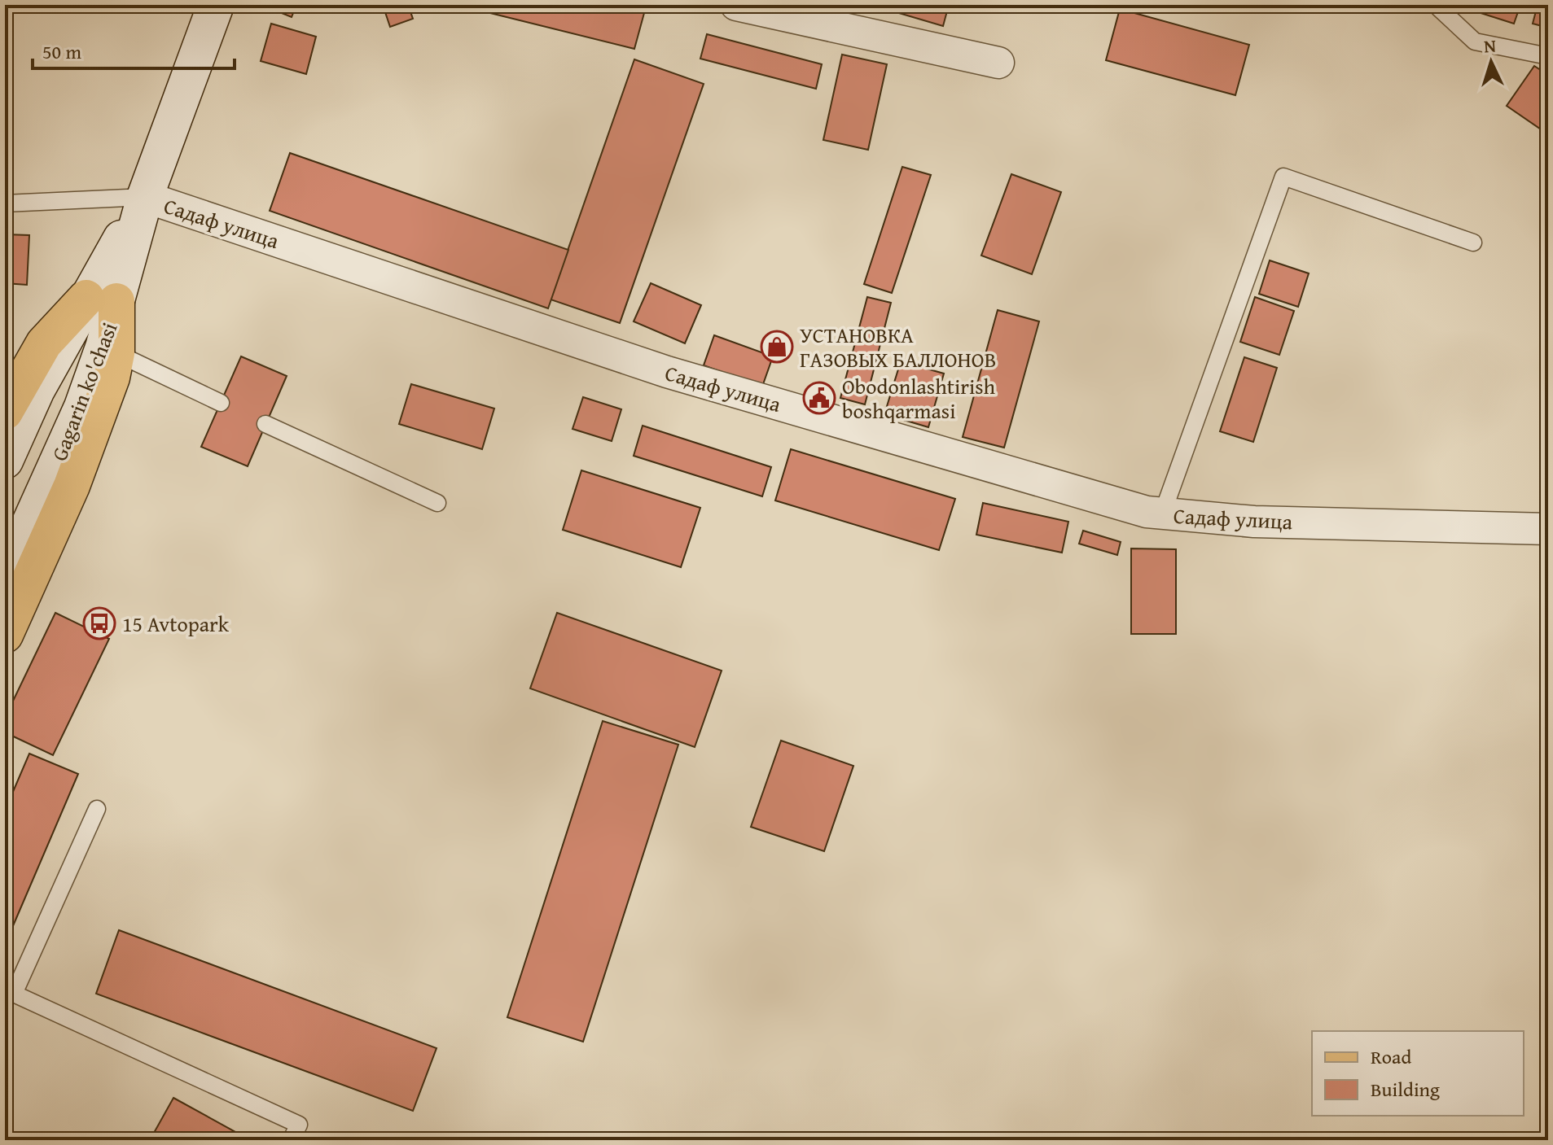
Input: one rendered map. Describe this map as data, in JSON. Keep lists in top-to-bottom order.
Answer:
{
  "streets": {
    "main road": ["Gagarin ko'chasi"],
    "street": ["Садаф улица"]
  },
  "crossings": [
    ["Садаф улица", "Gagarin ko'chasi"]
  ],
  "places": {
    "shop": ["УСТАНОВКА ГАЗОВЫХ БАЛЛОНОВ"],
    "public building": ["Obodonlashtirish boshqarmasi"],
    "bus stop": ["15 Avtopark"]
  },
  "legend": ["Road", "Building"],
  "scale_bar": "50 m",
  "north": "top"
}
